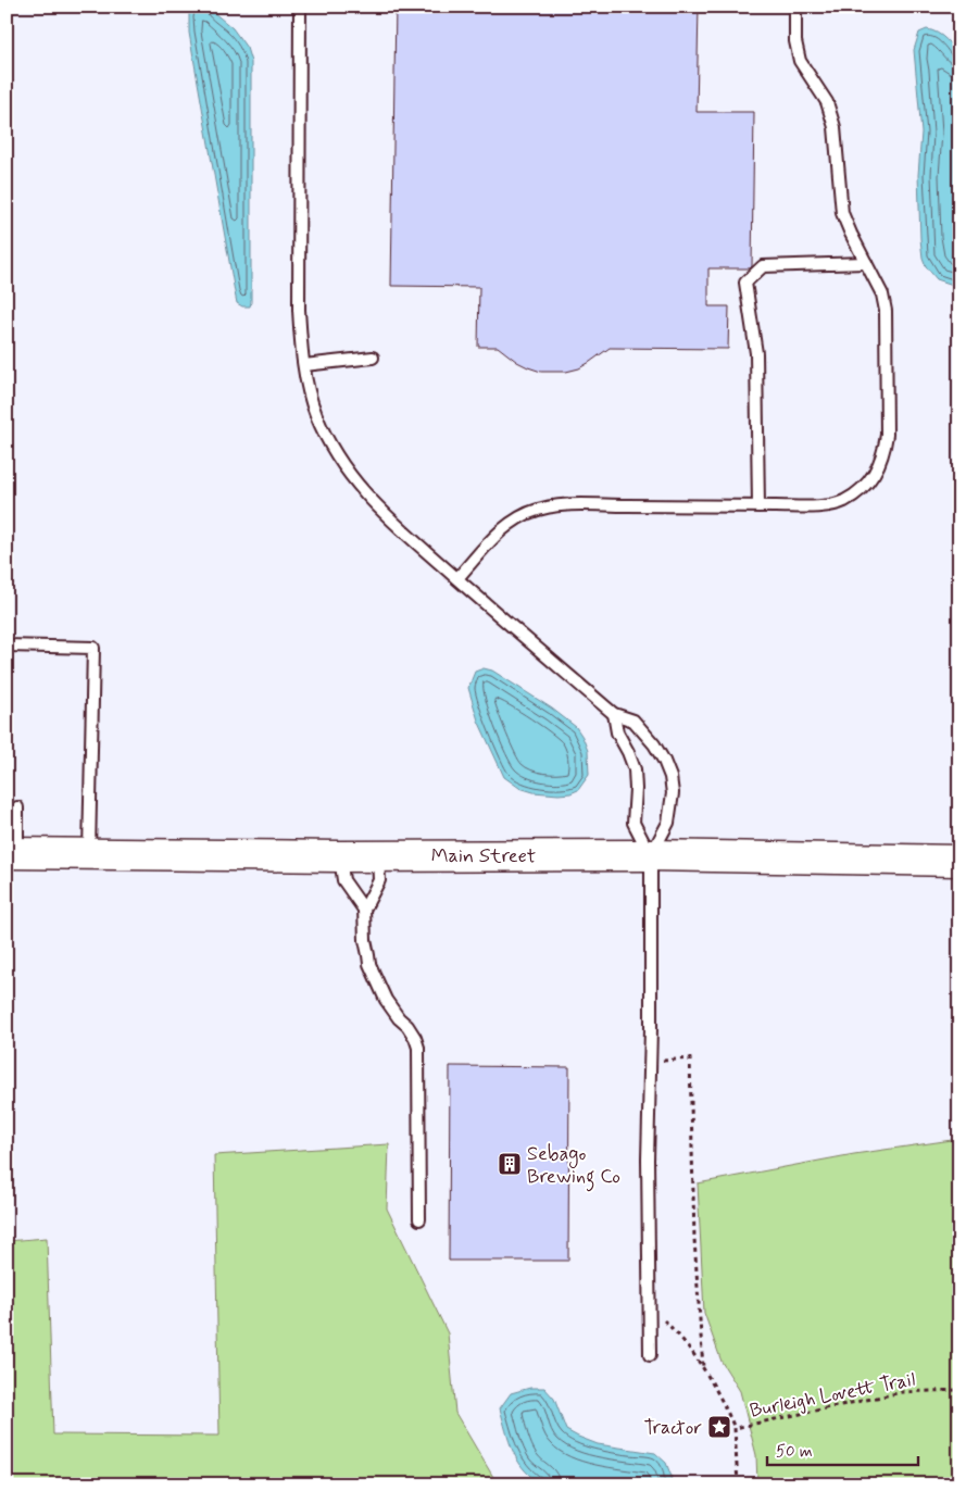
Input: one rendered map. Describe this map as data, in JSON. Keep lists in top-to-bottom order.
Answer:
{
  "streets": {
    "highway": ["Main Street"],
    "path": ["Burleigh Lovett Trail"]
  },
  "places": {
    "building": ["Sebago Brewing Co"],
    "place": ["Tractor"]
  },
  "scale_bar": "50 m"
}
